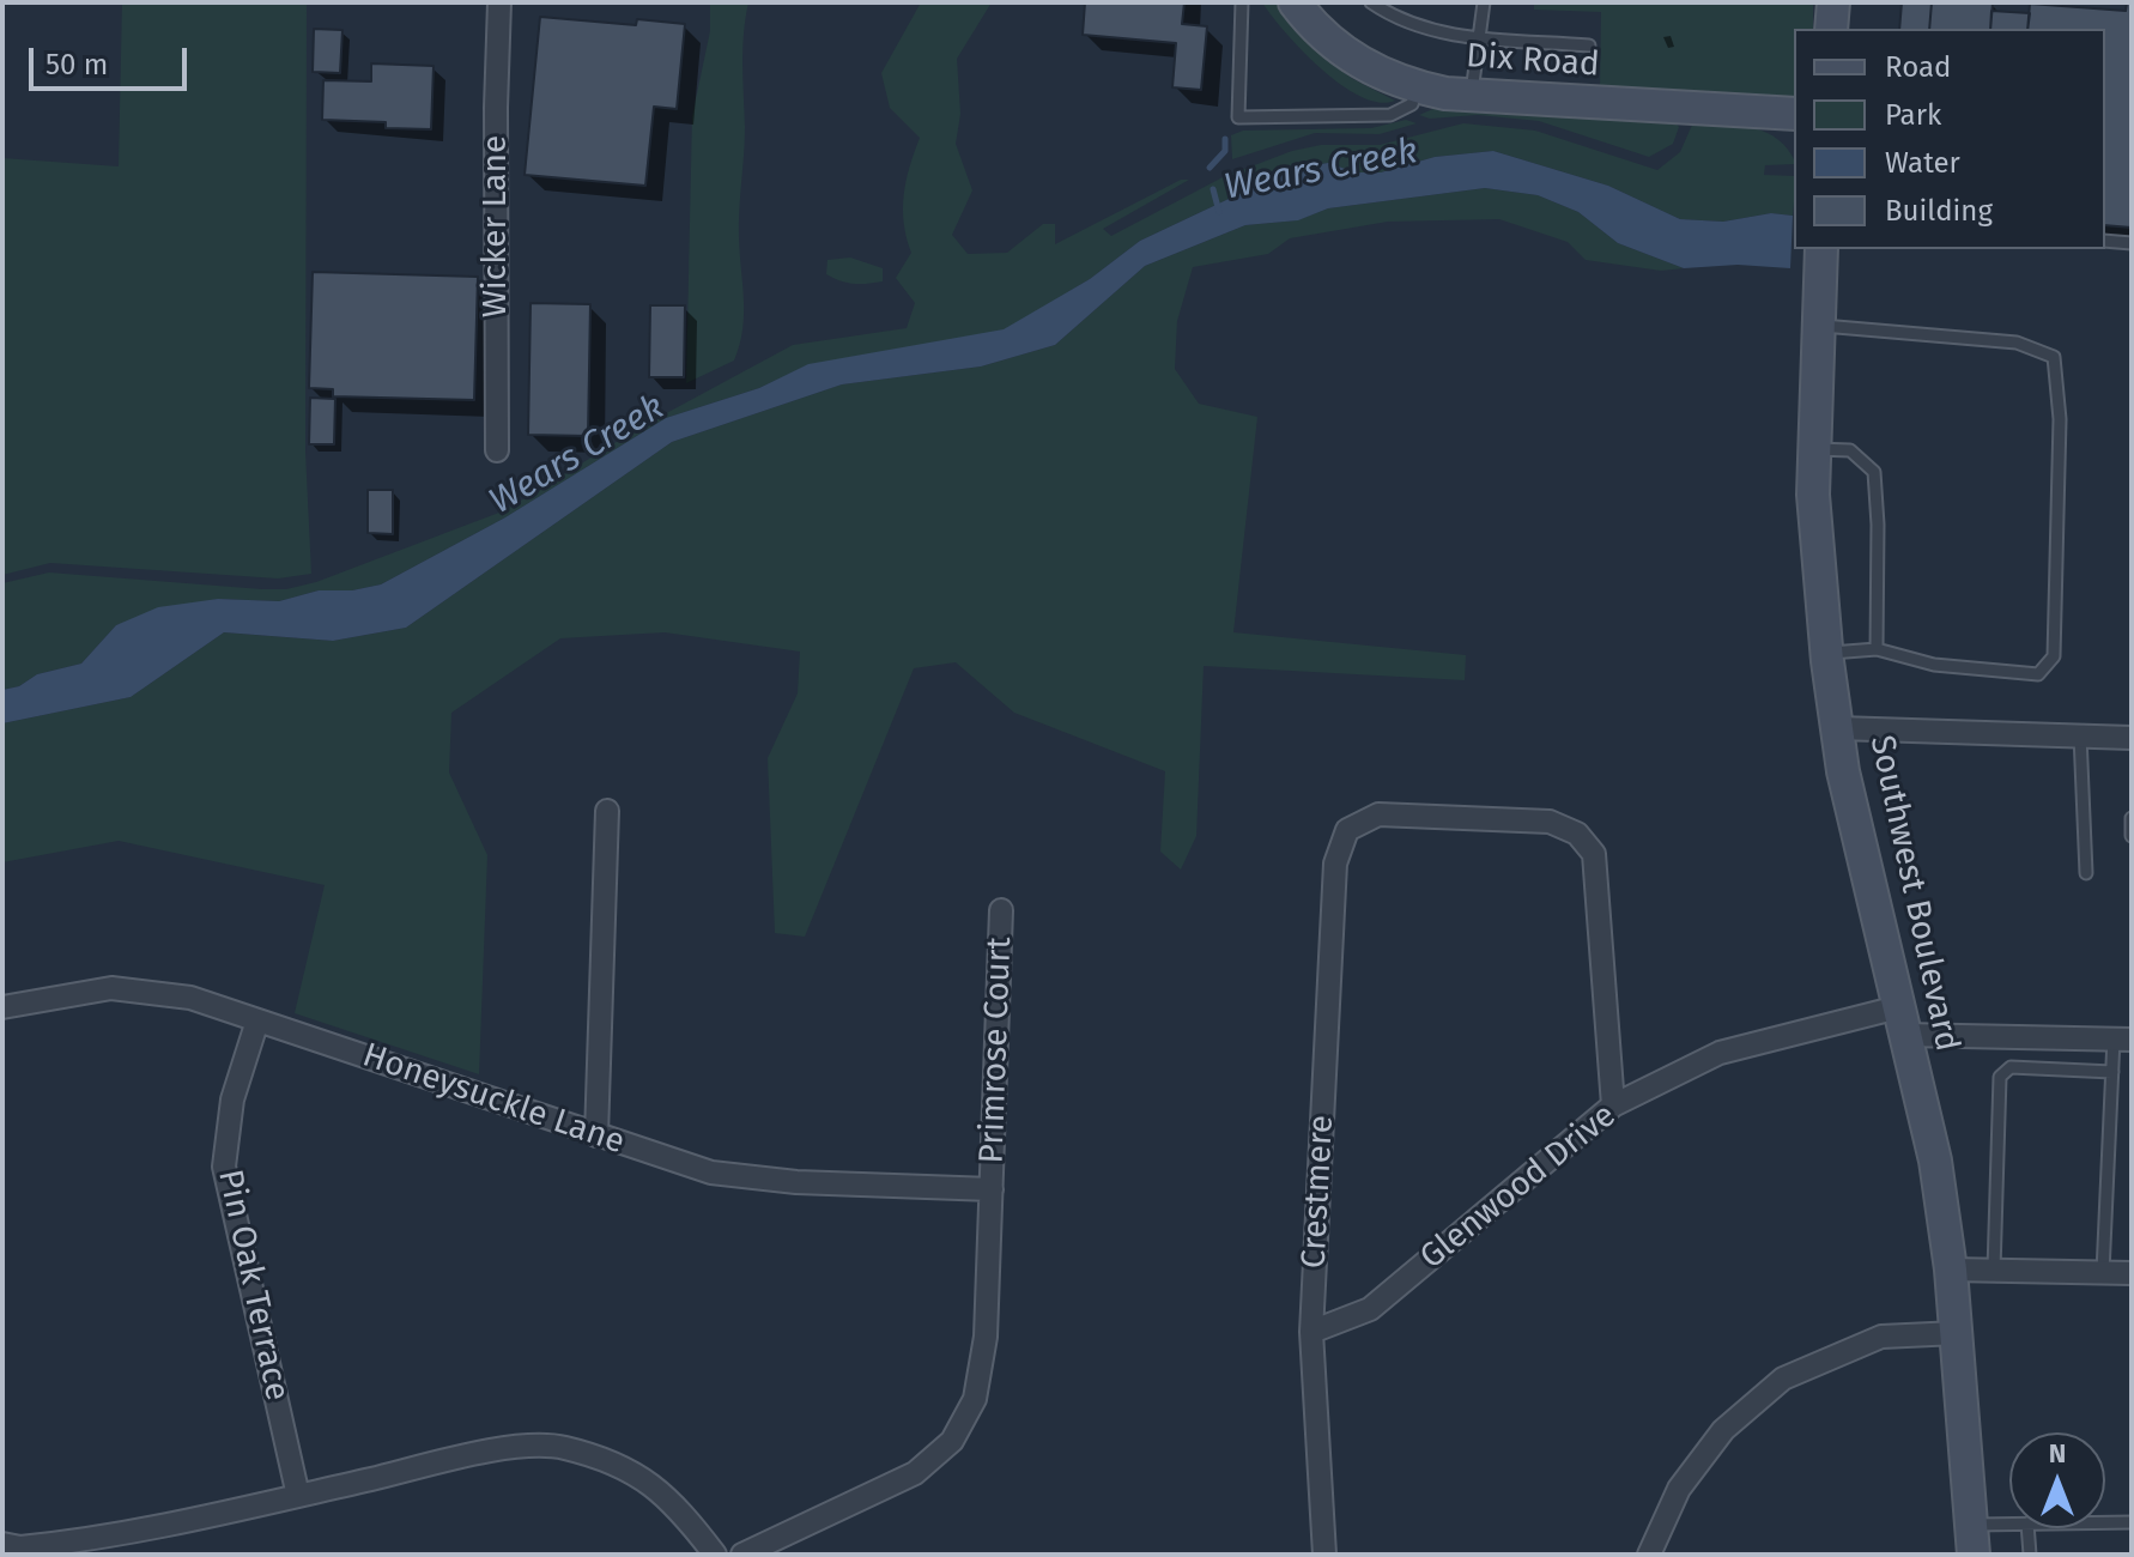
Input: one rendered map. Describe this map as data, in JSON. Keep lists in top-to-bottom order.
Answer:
{
  "streets": {
    "main road": ["Dix Road", "Southwest Boulevard"],
    "street": [
      "Wicker Lane",
      "Primrose Court",
      "Honeysuckle Lane",
      "Glenwood Drive",
      "Crestmere",
      "Pin Oak Terrace"
    ]
  },
  "crossings": [
    ["Southwest Boulevard", "Glenwood Drive"],
    ["Primrose Court", "Honeysuckle Lane"],
    ["Honeysuckle Lane", "Pin Oak Terrace"],
    ["Glenwood Drive", "Crestmere"]
  ],
  "water": ["Wears Creek"],
  "legend": [
    "Road",
    "Park",
    "Water",
    "Building"
  ],
  "scale_bar": "50 m",
  "north": "top"
}
